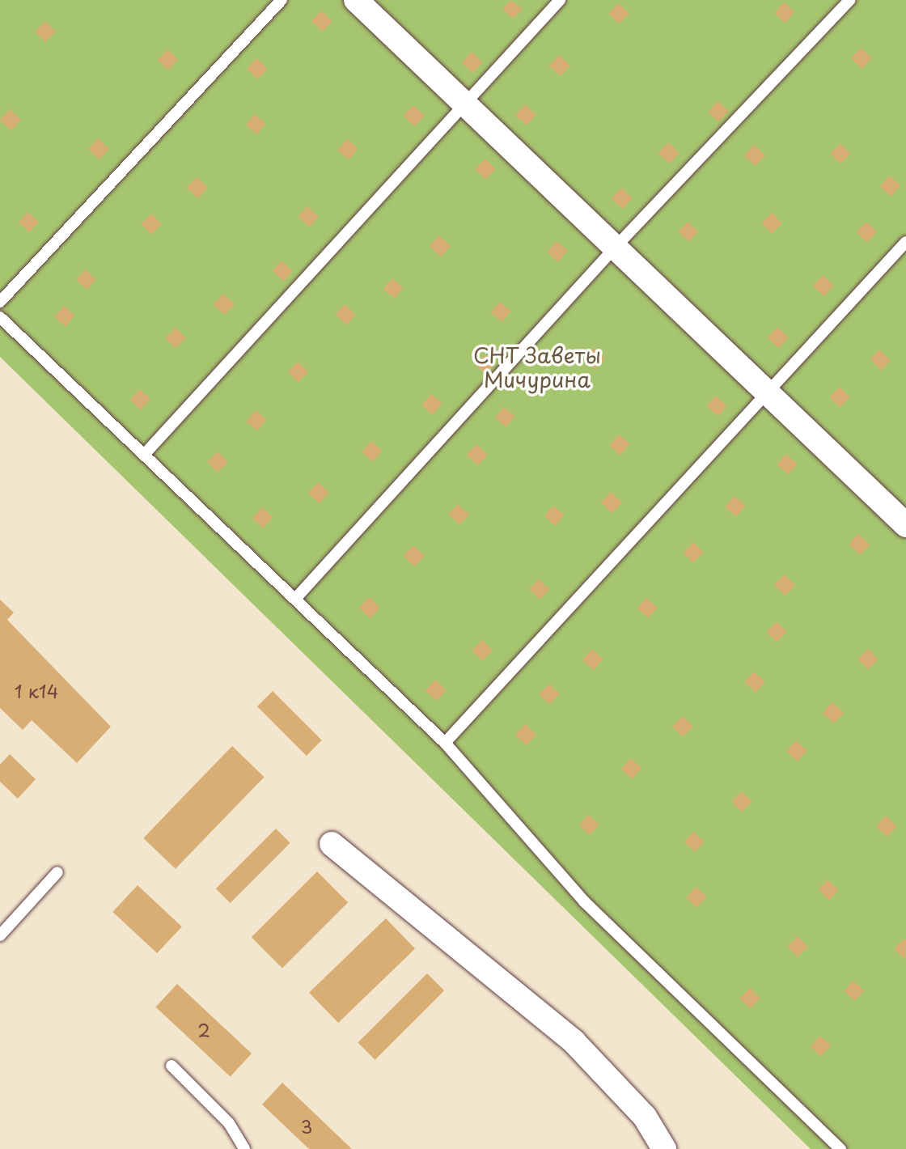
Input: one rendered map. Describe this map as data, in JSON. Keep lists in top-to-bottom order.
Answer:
{
  "parks": ["СНТ Заветы Мичурина"],
  "house_numbers": ["1 к14", "2", "3"]
}
